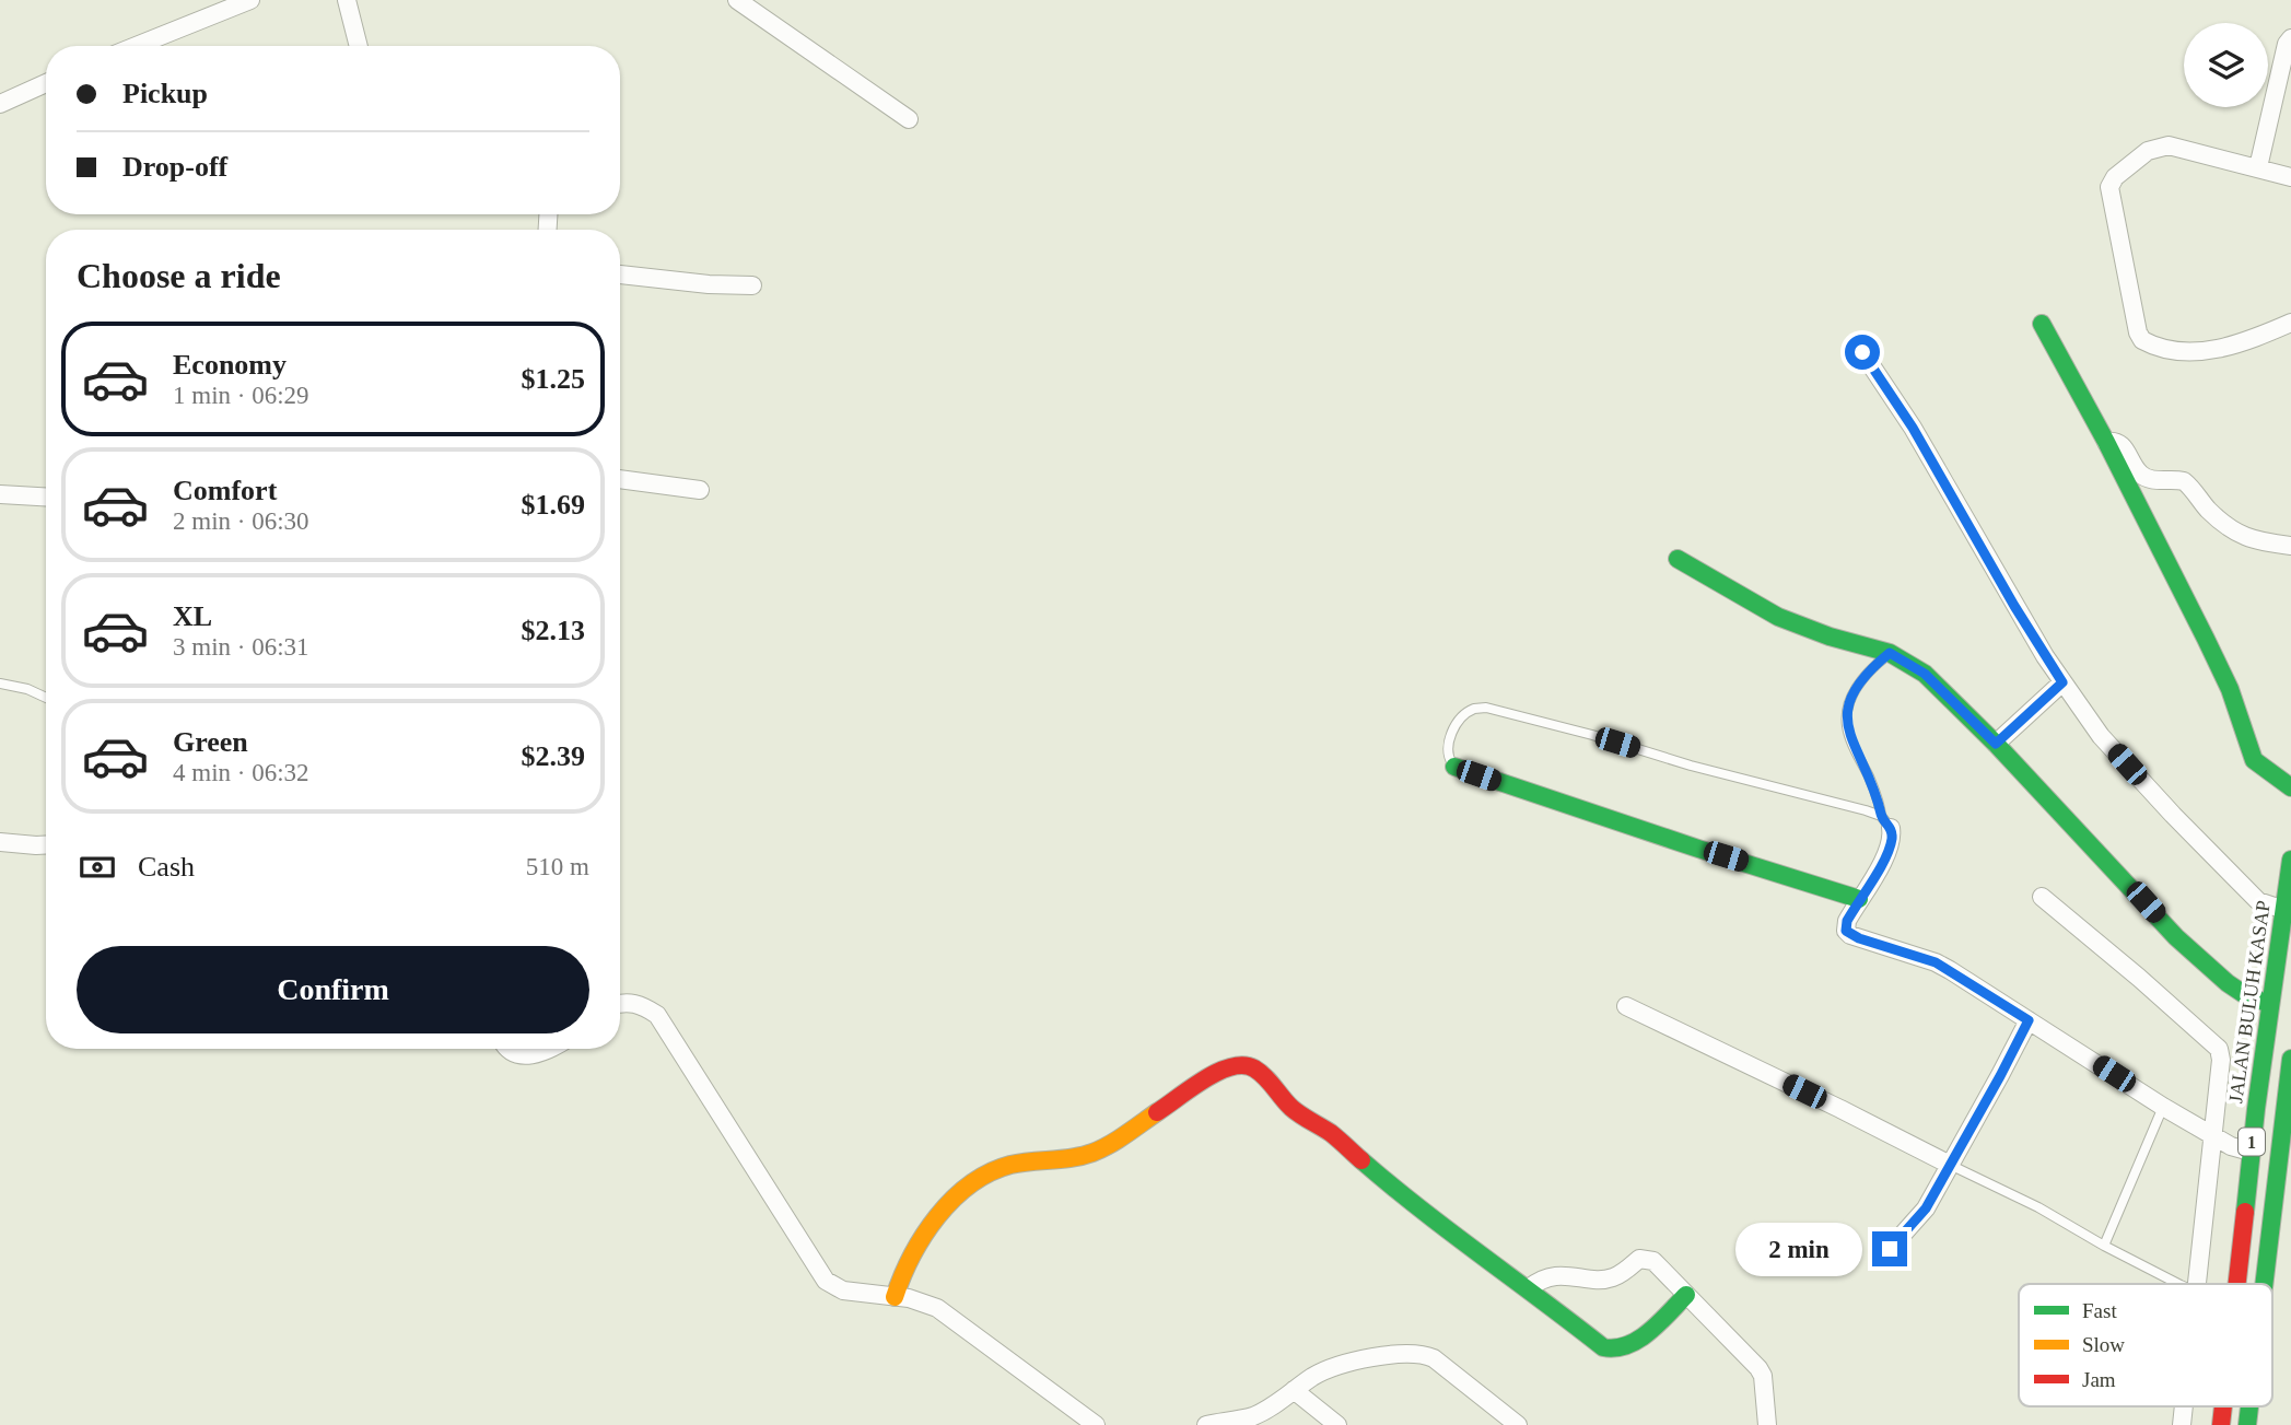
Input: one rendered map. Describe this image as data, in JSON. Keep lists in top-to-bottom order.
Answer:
{
  "streets": {
    "main road": ["JALAN BULUH KASAP", "1"]
  },
  "legend": ["Fast", "Slow", "Jam"],
  "page": {
    "banner": ["Pickup", "Drop-off"],
    "heading": "Choose a ride",
    "list": [
      {
        "name": "Economy",
        "note": "1 min · 06:29",
        "value": "$1.25"
      },
      {
        "name": "Comfort",
        "note": "2 min · 06:30",
        "value": "$1.69"
      },
      {
        "name": "XL",
        "note": "3 min · 06:31",
        "value": "$2.13"
      },
      {
        "name": "Green",
        "note": "4 min · 06:32",
        "value": "$2.39"
      }
    ],
    "pay": ["Cash", "510 m"],
    "buttons": "Confirm",
    "bubble": "2 min"
  }
}
